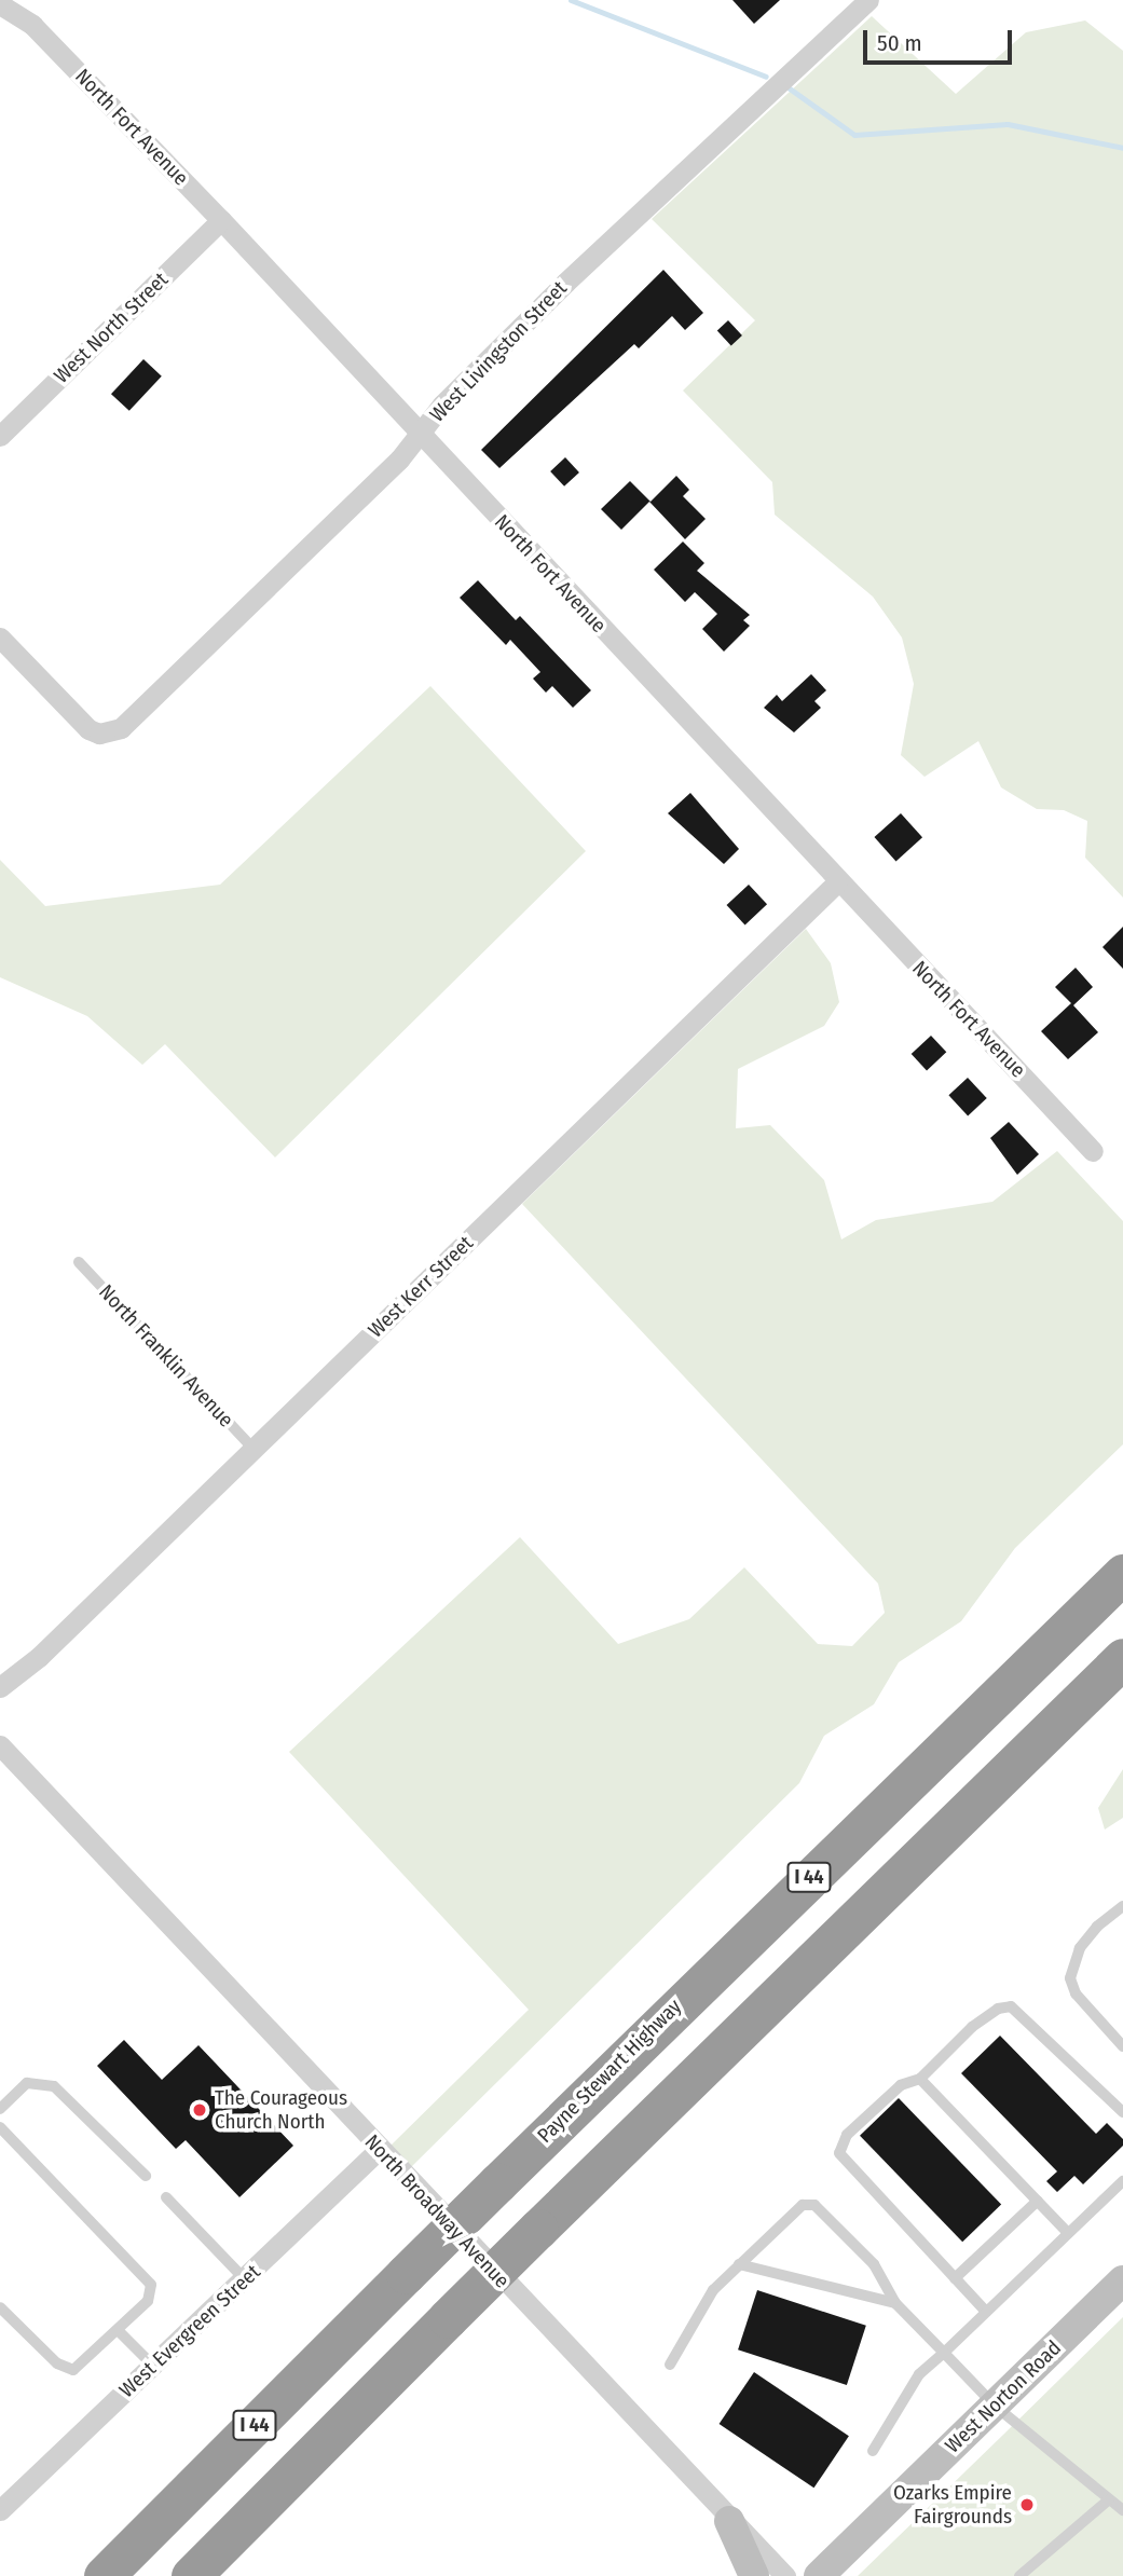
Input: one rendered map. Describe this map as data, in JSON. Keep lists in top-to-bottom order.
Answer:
{
  "streets": {
    "highway": ["I 44", "Payne Stewart Highway"],
    "main road": ["West Norton Road"],
    "street": [
      "North Fort Avenue",
      "West North Street",
      "West Livingston Street",
      "West Kerr Street",
      "North Broadway Avenue",
      "West Evergreen Street"
    ],
    "lane": ["North Franklin Avenue"]
  },
  "crossings": [
    ["North Fort Avenue", "West North Street"],
    ["North Fort Avenue", "West Livingston Street"],
    ["North Fort Avenue", "West Kerr Street"],
    ["West Kerr Street", "North Franklin Avenue"],
    ["North Broadway Avenue", "West Evergreen Street"]
  ],
  "places": ["The Courageous Church North", "Ozarks Empire Fairgrounds"],
  "scale_bar": "50 m"
}
